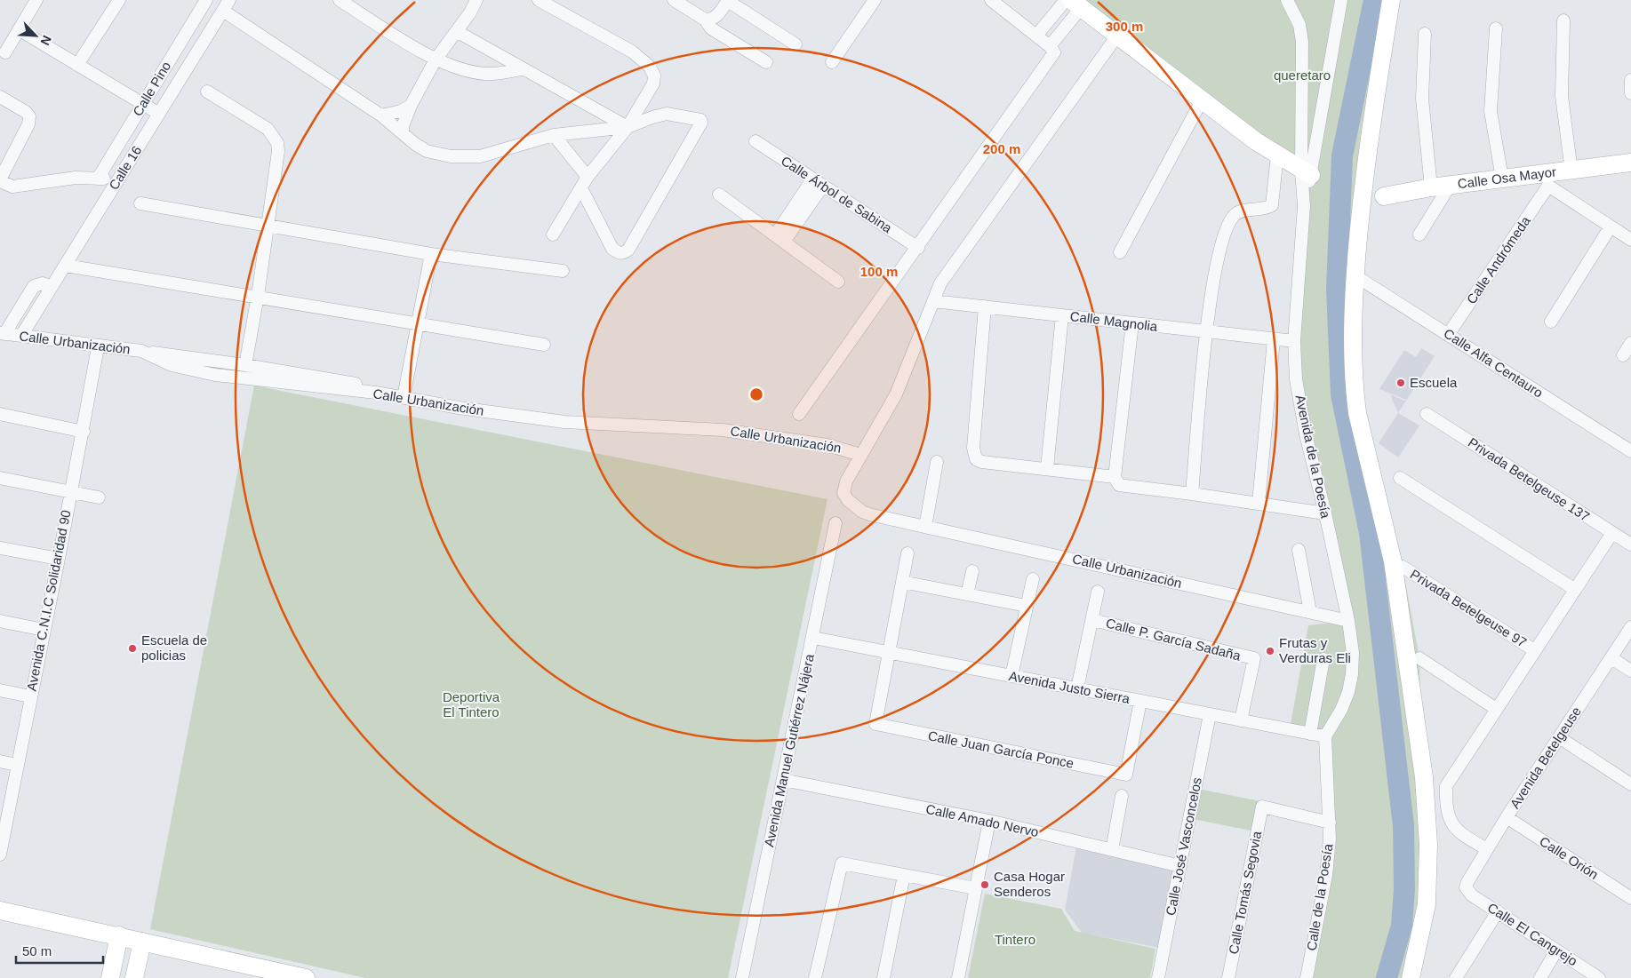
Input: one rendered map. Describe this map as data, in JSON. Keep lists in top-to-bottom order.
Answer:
{
  "streets": {
    "main road": ["Calle Osa Mayor"],
    "street": [
      "Calle Pino",
      "Calle 16",
      "Calle Árbol de Sabina",
      "Calle Andrómeda",
      "Calle Magnolia",
      "Calle Urbanización",
      "Calle Alfa Centauro",
      "Avenida de la Poesía",
      "Privada Betelgeuse 137",
      "Avenida C.N.I.C Solidaridad 90",
      "Privada Betelgeuse 97",
      "Calle P. García Sadaña",
      "Avenida Justo Sierra",
      "Calle Juan García Ponce",
      "Avenida Manuel Gutiérrez Nájera",
      "Avenida Betelgeuse",
      "Calle Amado Nervo",
      "Calle José Vasconcelos",
      "Calle Orión",
      "Calle Tomás Segovia",
      "Calle de la Poesía",
      "Calle El Cangrejo"
    ]
  },
  "crossings": [
    ["Calle 16", "Calle Urbanización"],
    ["Calle Osa Mayor", "Calle Andrómeda"],
    ["Calle Andrómeda", "Calle Alfa Centauro"],
    ["Calle Magnolia", "Avenida de la Poesía"],
    ["Calle Urbanización", "Avenida de la Poesía"],
    ["Calle Urbanización", "Avenida C.N.I.C Solidaridad 90"],
    ["Avenida de la Poesía", "Avenida Justo Sierra"],
    ["Avenida de la Poesía", "Calle de la Poesía"],
    ["Privada Betelgeuse 137", "Privada Betelgeuse 97"],
    ["Privada Betelgeuse 97", "Avenida Betelgeuse"],
    ["Calle P. García Sadaña", "Avenida Justo Sierra"],
    ["Avenida Justo Sierra", "Calle Juan García Ponce"],
    ["Avenida Justo Sierra", "Avenida Manuel Gutiérrez Nájera"],
    ["Avenida Justo Sierra", "Calle José Vasconcelos"],
    ["Avenida Justo Sierra", "Calle de la Poesía"],
    ["Avenida Manuel Gutiérrez Nájera", "Calle Amado Nervo"],
    ["Avenida Betelgeuse", "Calle Orión"],
    ["Avenida Betelgeuse", "Calle El Cangrejo"],
    ["Calle Amado Nervo", "Calle José Vasconcelos"],
    ["Calle Tomás Segovia", "Calle de la Poesía"]
  ],
  "parks": ["queretaro", "Deportiva El Tintero", "Tintero"],
  "places": [
    "Escuela",
    "Escuela de policias",
    "Frutas y Verduras Eli",
    "Casa Hogar Senderos"
  ],
  "scale_bar": "50 m",
  "north": "bottom right",
  "rings": ["300 m", "200 m", "100 m"]
}
